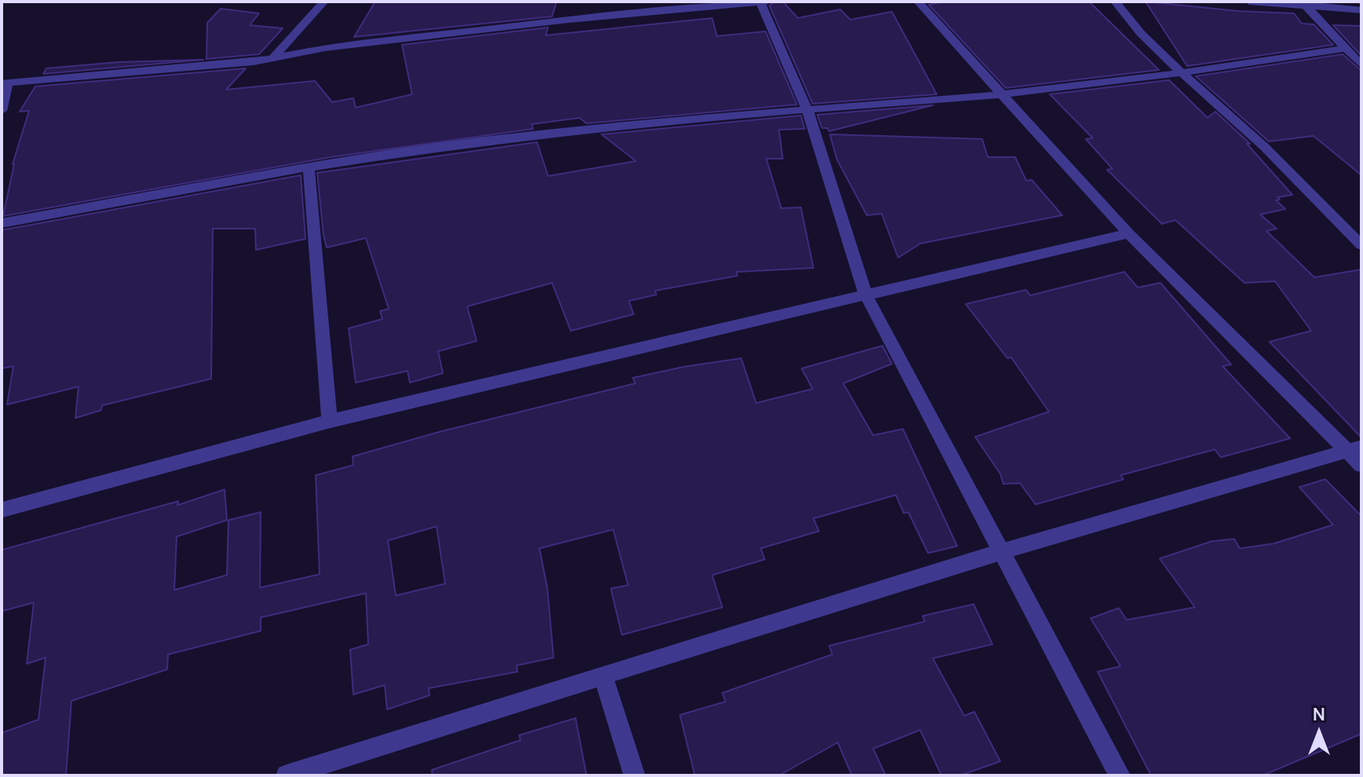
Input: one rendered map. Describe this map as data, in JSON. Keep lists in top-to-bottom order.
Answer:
{
  "north": "top"
}
